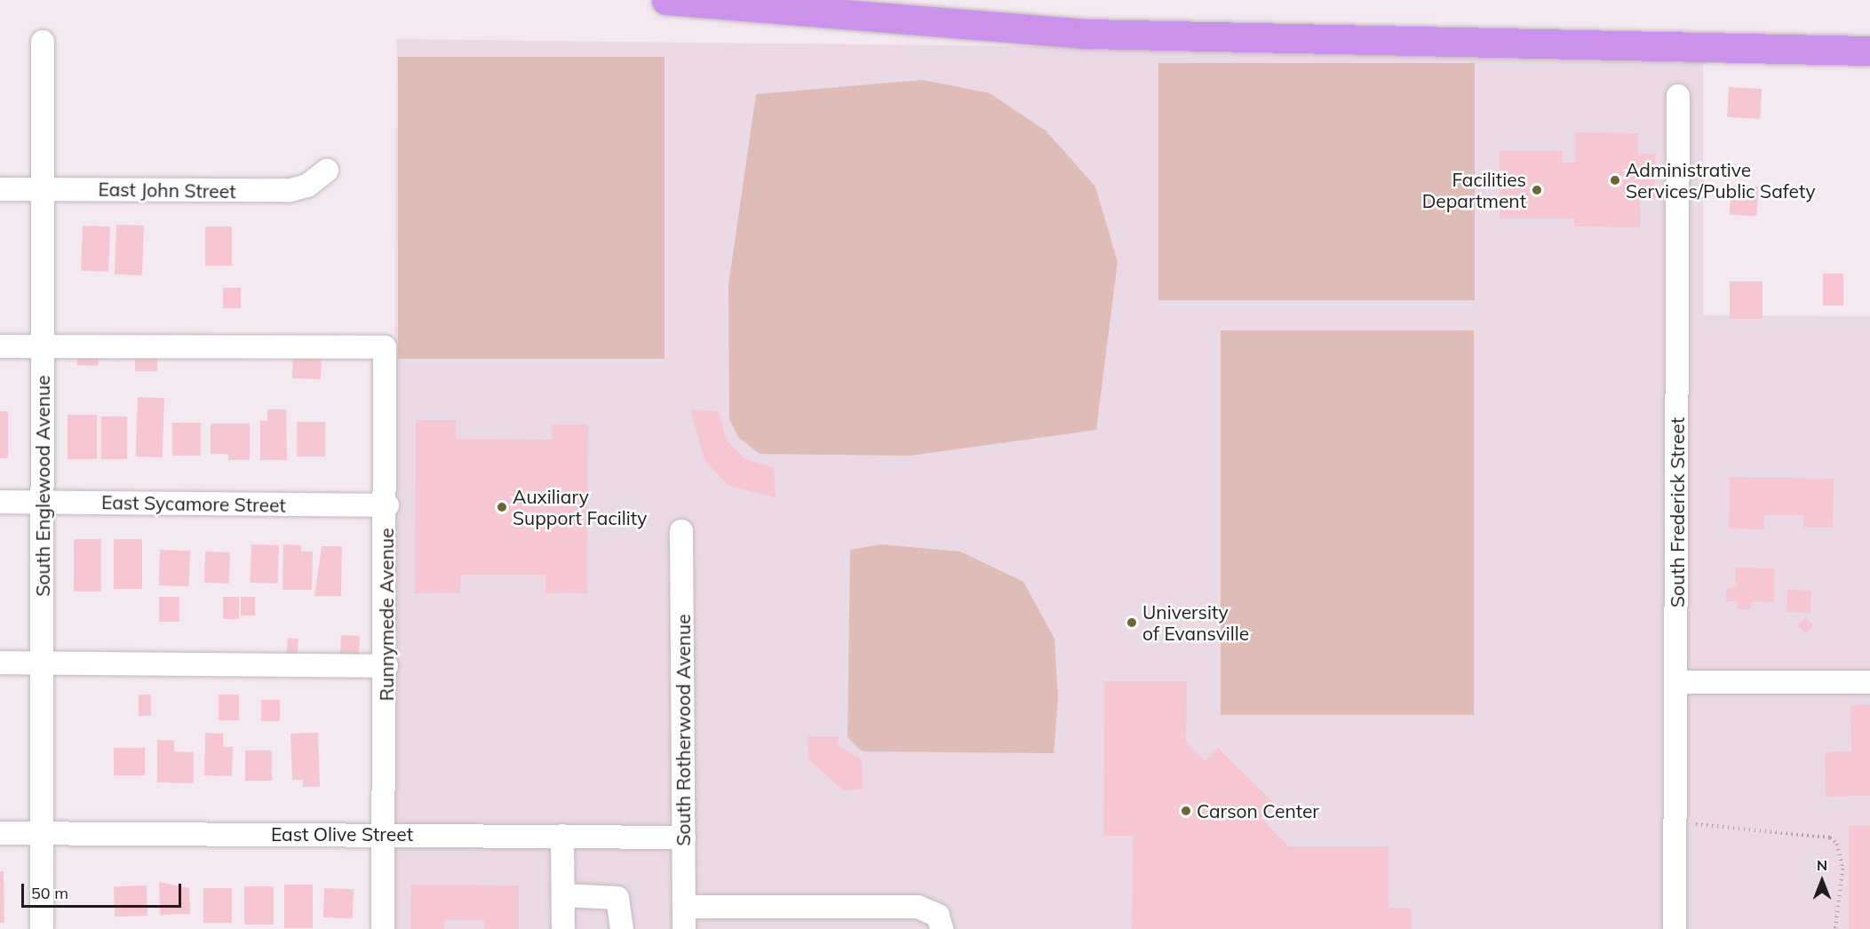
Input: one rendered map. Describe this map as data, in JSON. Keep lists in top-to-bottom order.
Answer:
{
  "streets": {
    "street": [
      "East John Street",
      "South Englewood Avenue",
      "East Sycamore Street",
      "South Frederick Street",
      "Runnymede Avenue",
      "South Rotherwood Avenue",
      "East Olive Street"
    ]
  },
  "crossings": [
    ["East John Street", "South Englewood Avenue"],
    ["South Englewood Avenue", "East Sycamore Street"],
    ["South Englewood Avenue", "Runnymede Avenue"],
    ["South Englewood Avenue", "East Olive Street"],
    ["East Sycamore Street", "Runnymede Avenue"],
    ["Runnymede Avenue", "East Olive Street"],
    ["South Rotherwood Avenue", "East Olive Street"]
  ],
  "places": [
    "Administrative Services/Public Safety",
    "Facilities Department",
    "Auxiliary Support Facility",
    "University of Evansville",
    "Carson Center"
  ],
  "scale_bar": "50 m",
  "north": "top"
}
